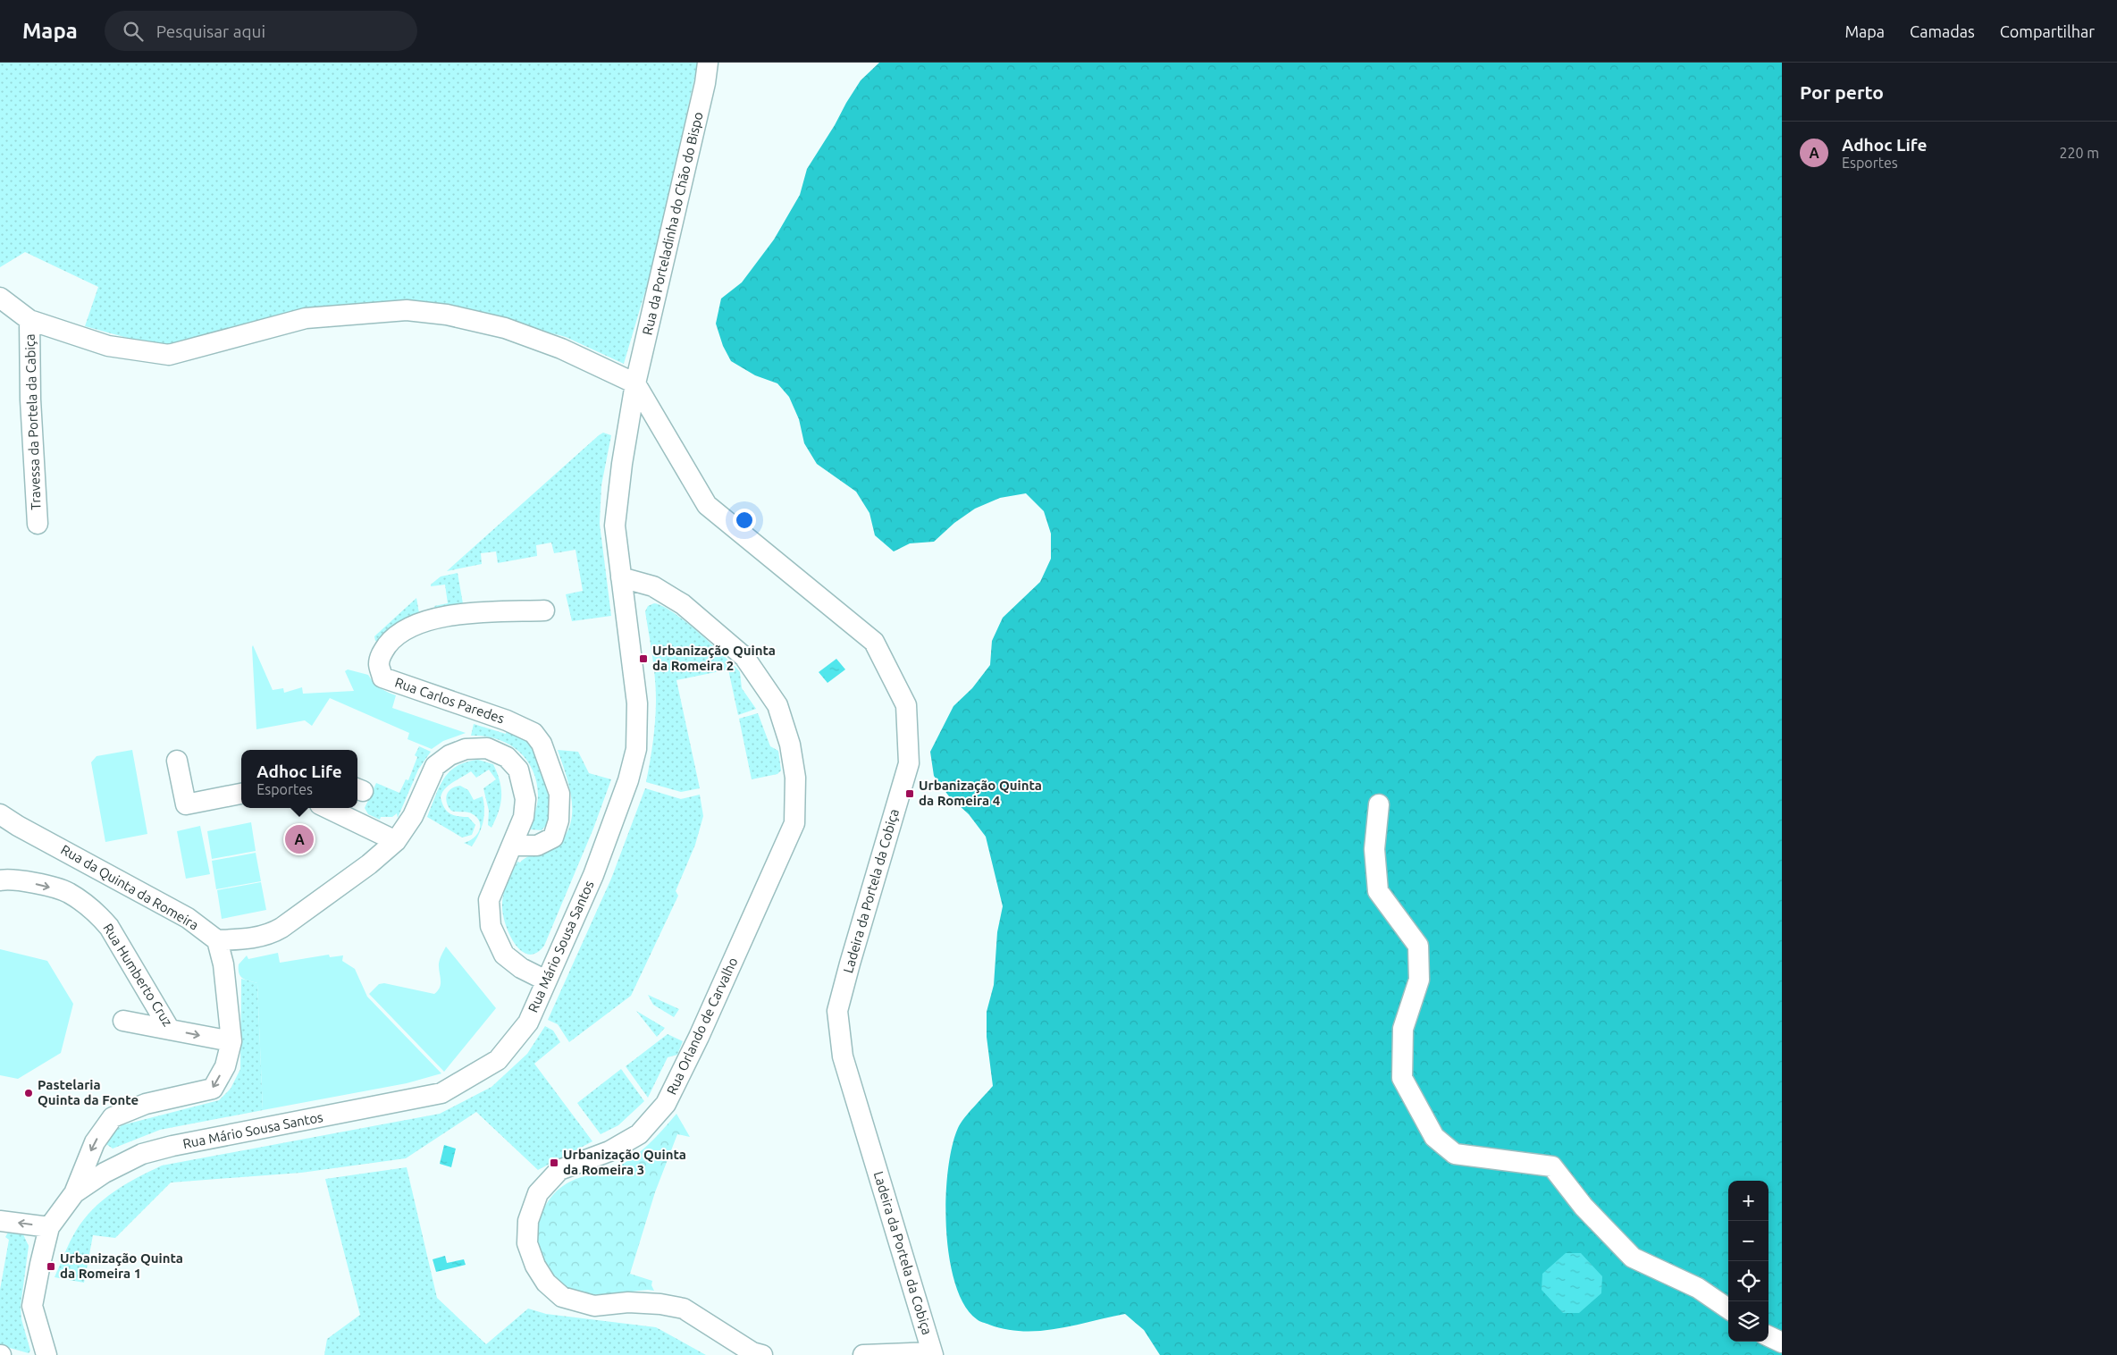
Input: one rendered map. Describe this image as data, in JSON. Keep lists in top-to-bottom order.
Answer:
{
  "streets": {
    "street": [
      "Rua da Porteladinha do Chão do Bispo",
      "Travessa da Portela da Cabiça",
      "Rua Carlos Paredes",
      "Rua da Quinta da Romeira",
      "Ladeira da Portela da Cobiça",
      "Rua Mário Sousa Santos",
      "Rua Humberto Cruz",
      "Rua Orlando de Carvalho"
    ]
  },
  "crossings": [
    ["Rua da Porteladinha do Chão do Bispo", "Ladeira da Portela da Cobiça"],
    ["Rua da Porteladinha do Chão do Bispo", "Rua Mário Sousa Santos"],
    ["Ladeira da Portela da Cobiça", "Rua Mário Sousa Santos"],
    ["Rua Mário Sousa Santos", "Rua Orlando de Carvalho"]
  ],
  "one_way": ["Rua Humberto Cruz"],
  "places": {
    "transit": [
      "Urbanização Quinta da Romeira 2",
      "Urbanização Quinta da Romeira 4",
      "Urbanização Quinta da Romeira 3",
      "Urbanização Quinta da Romeira 1"
    ],
    "other": ["Pastelaria Quinta da Fonte"]
  },
  "page": {
    "header": "Mapa",
    "search": "Pesquisar aqui",
    "nav": ["Mapa", "Camadas", "Compartilhar"],
    "heading": "Por perto",
    "list": [
      {
        "mark": "A",
        "name": "Adhoc Life",
        "note": "Esportes",
        "value": "220 m"
      }
    ],
    "popup": ["Adhoc Life", "Esportes"],
    "pins": "A",
    "map_buttons": ["+", "−"]
  }
}
